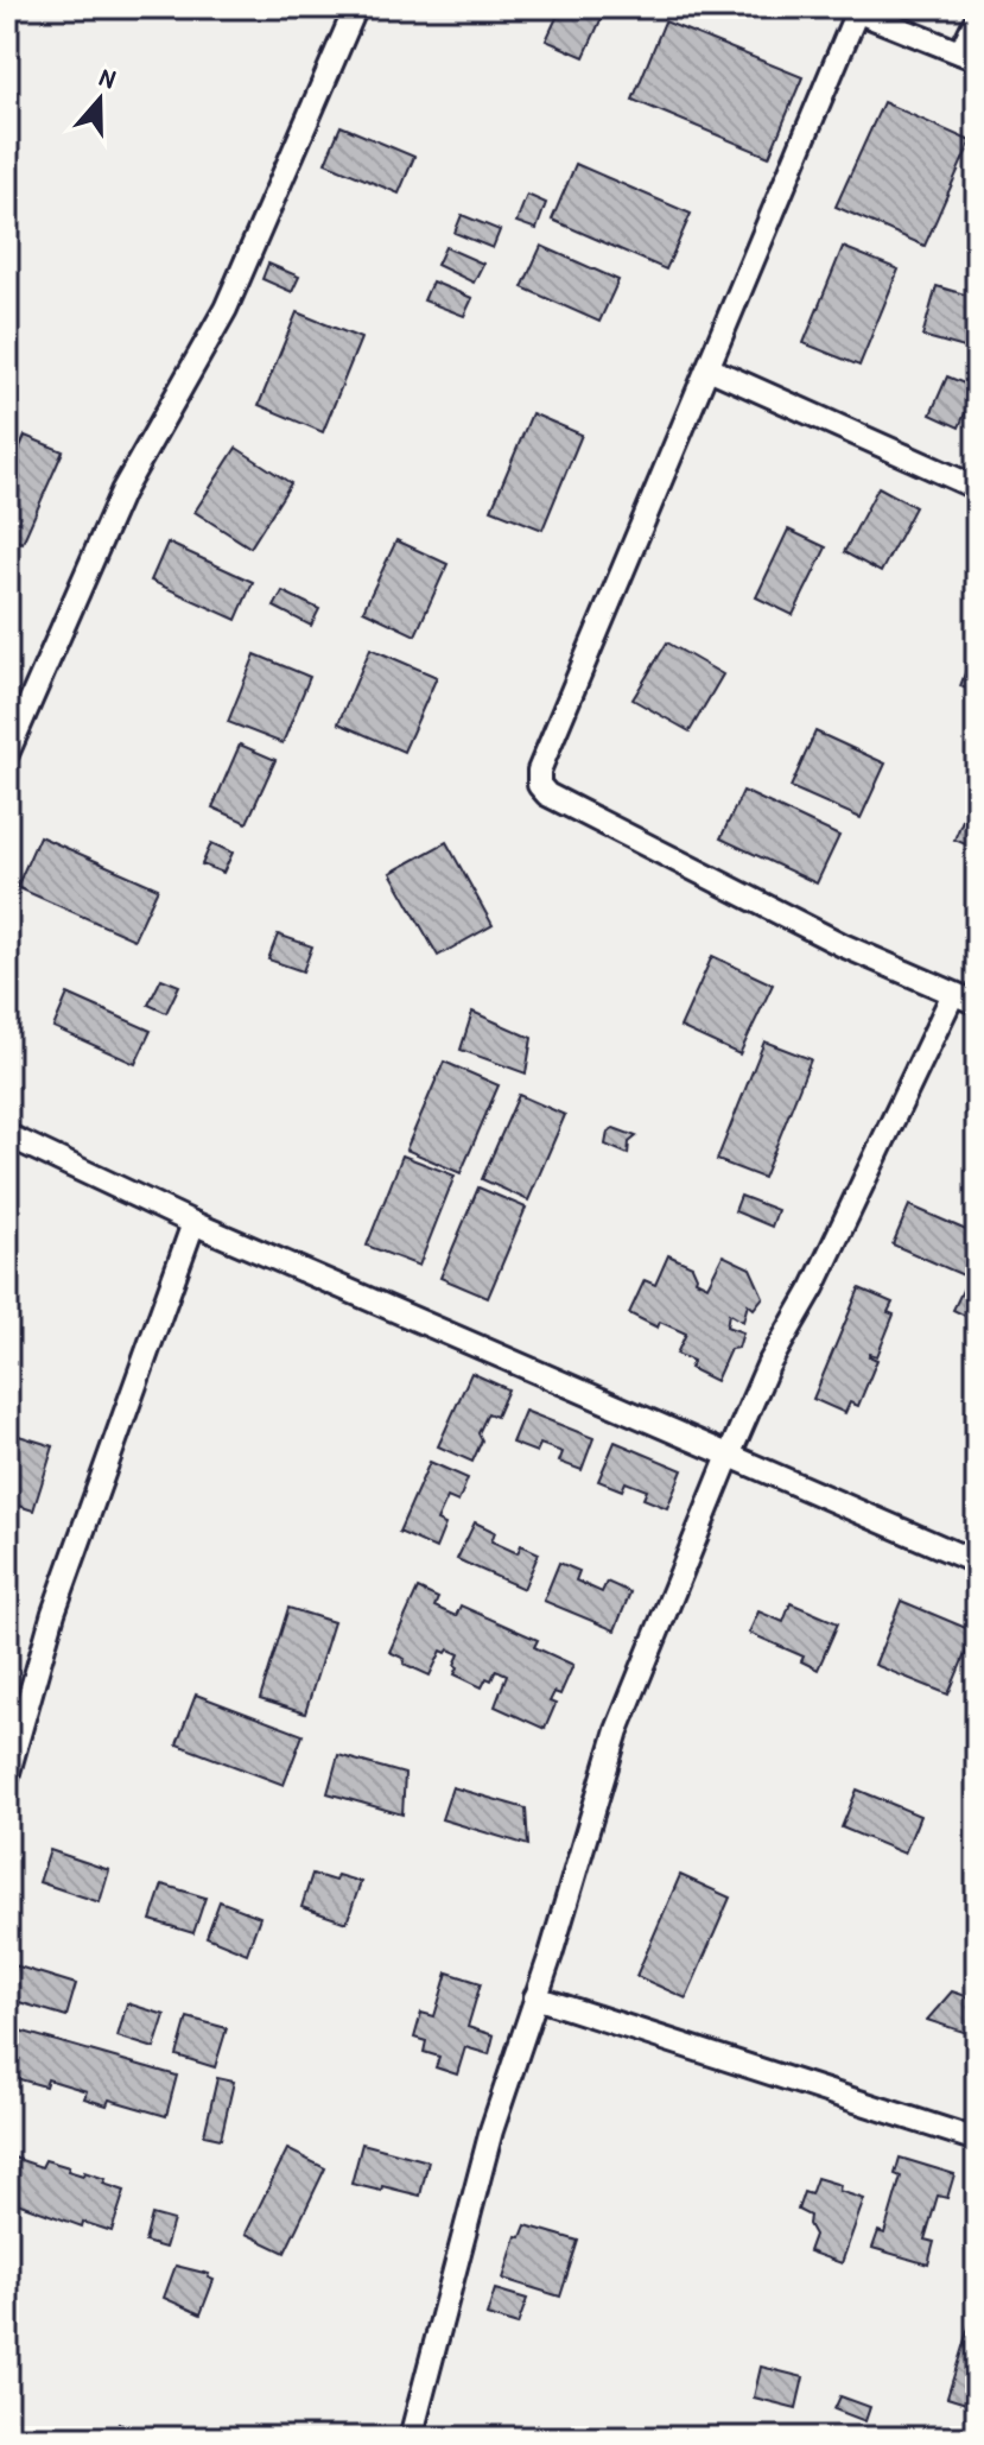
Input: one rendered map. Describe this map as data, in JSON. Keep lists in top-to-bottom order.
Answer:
{
  "north": "top"
}
